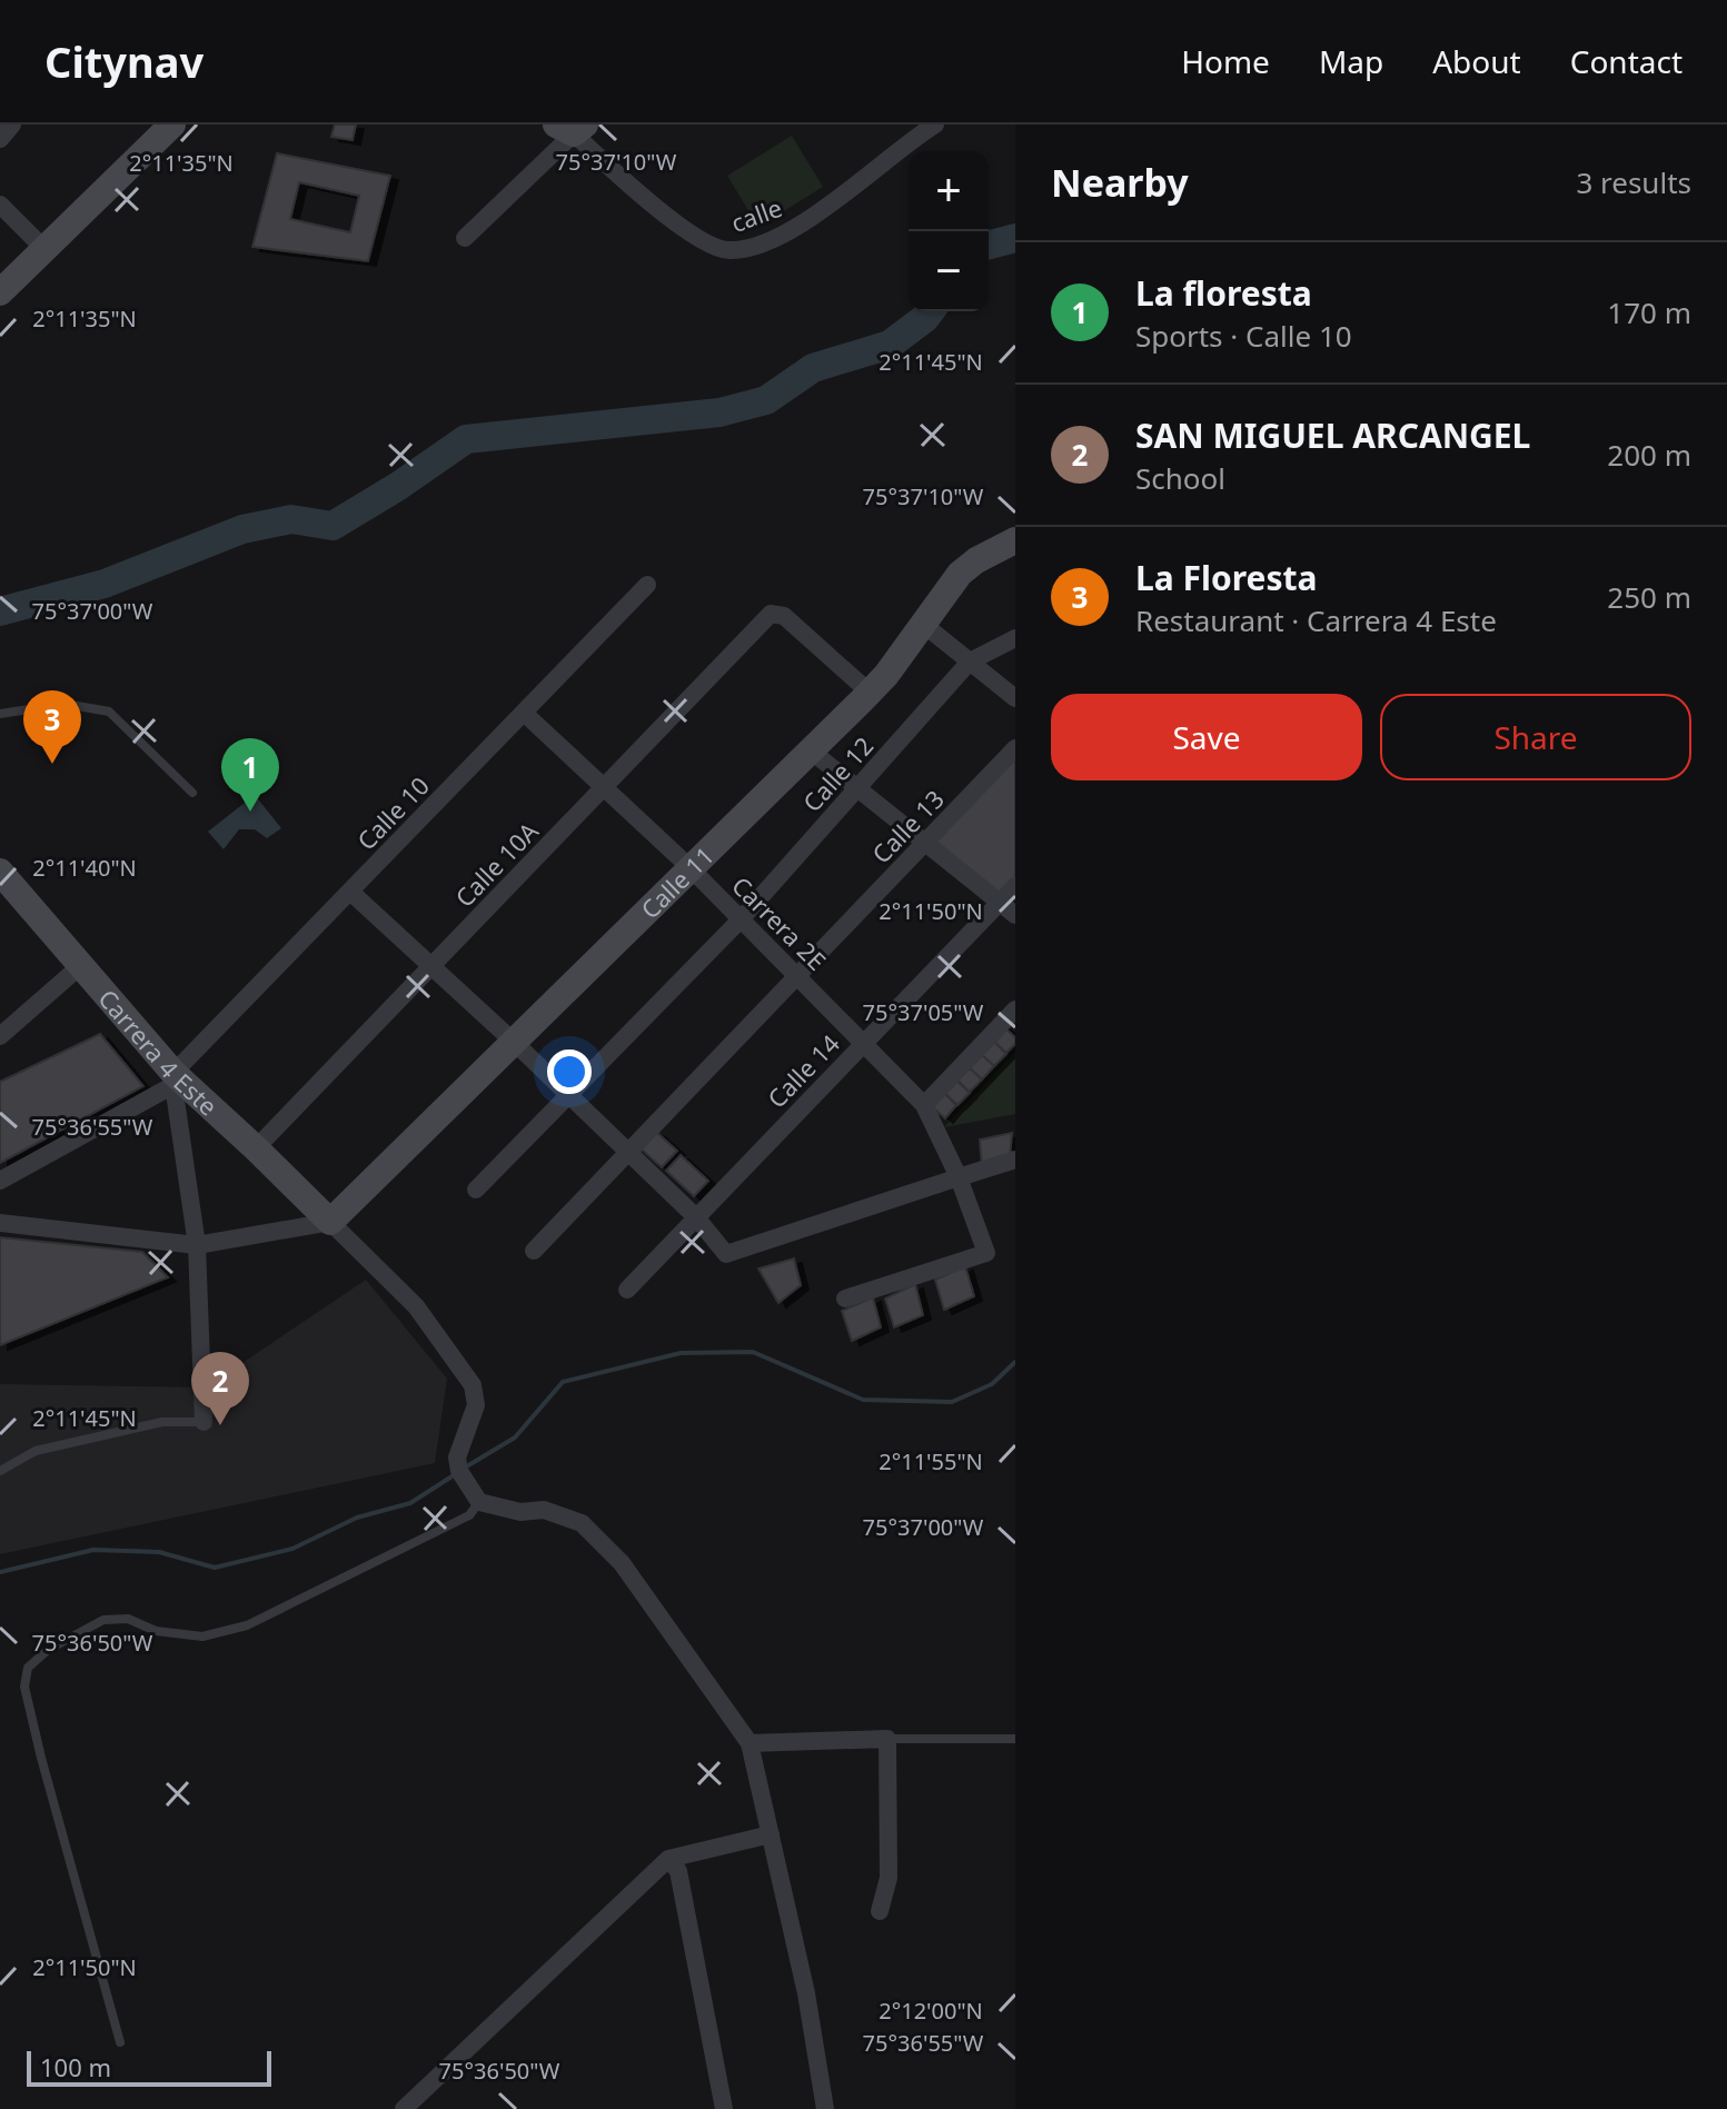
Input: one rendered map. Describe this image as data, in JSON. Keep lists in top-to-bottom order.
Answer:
{
  "streets": {
    "street": [
      "calle",
      "Calle 12",
      "Calle 10",
      "Calle 13",
      "Calle 10A",
      "Calle 11",
      "Carrera 2E",
      "Carrera 4 Este",
      "Calle 14"
    ]
  },
  "crossings": [
    ["Calle 12", "Carrera 2E"],
    ["Calle 10", "Carrera 2E"],
    ["Calle 10", "Carrera 4 Este"],
    ["Calle 13", "Carrera 2E"],
    ["Calle 10A", "Calle 11"],
    ["Calle 10A", "Carrera 2E"],
    ["Calle 10A", "Carrera 4 Este"],
    ["Calle 11", "Carrera 2E"],
    ["Calle 11", "Carrera 4 Este"],
    ["Carrera 2E", "Calle 14"]
  ],
  "scale_bar": "100 m",
  "page": {
    "header": "Citynav",
    "nav": [
      "Home",
      "Map",
      "About",
      "Contact"
    ],
    "heading": ["Nearby", "3 results"],
    "map_buttons": ["+", "−"],
    "list": [
      {
        "mark": "1",
        "name": "La floresta",
        "note": "Sports · Calle 10",
        "value": "170 m"
      },
      {
        "mark": "2",
        "name": "SAN MIGUEL ARCANGEL",
        "note": "School",
        "value": "200 m"
      },
      {
        "mark": "3",
        "name": "La Floresta",
        "note": "Restaurant · Carrera 4 Este",
        "value": "250 m"
      }
    ],
    "buttons": ["Save", "Share"],
    "pins": ["3", "1", "2"],
    "scale": "100 m"
  },
  "coordinates": [
    "75°37'10\"W",
    "2°11'35\"N",
    "2°11'45\"N",
    "75°37'00\"W",
    "2°11'40\"N",
    "2°11'50\"N",
    "75°37'05\"W",
    "75°36'55\"W",
    "2°11'55\"N",
    "75°36'50\"W",
    "2°12'00\"N"
  ]
}
